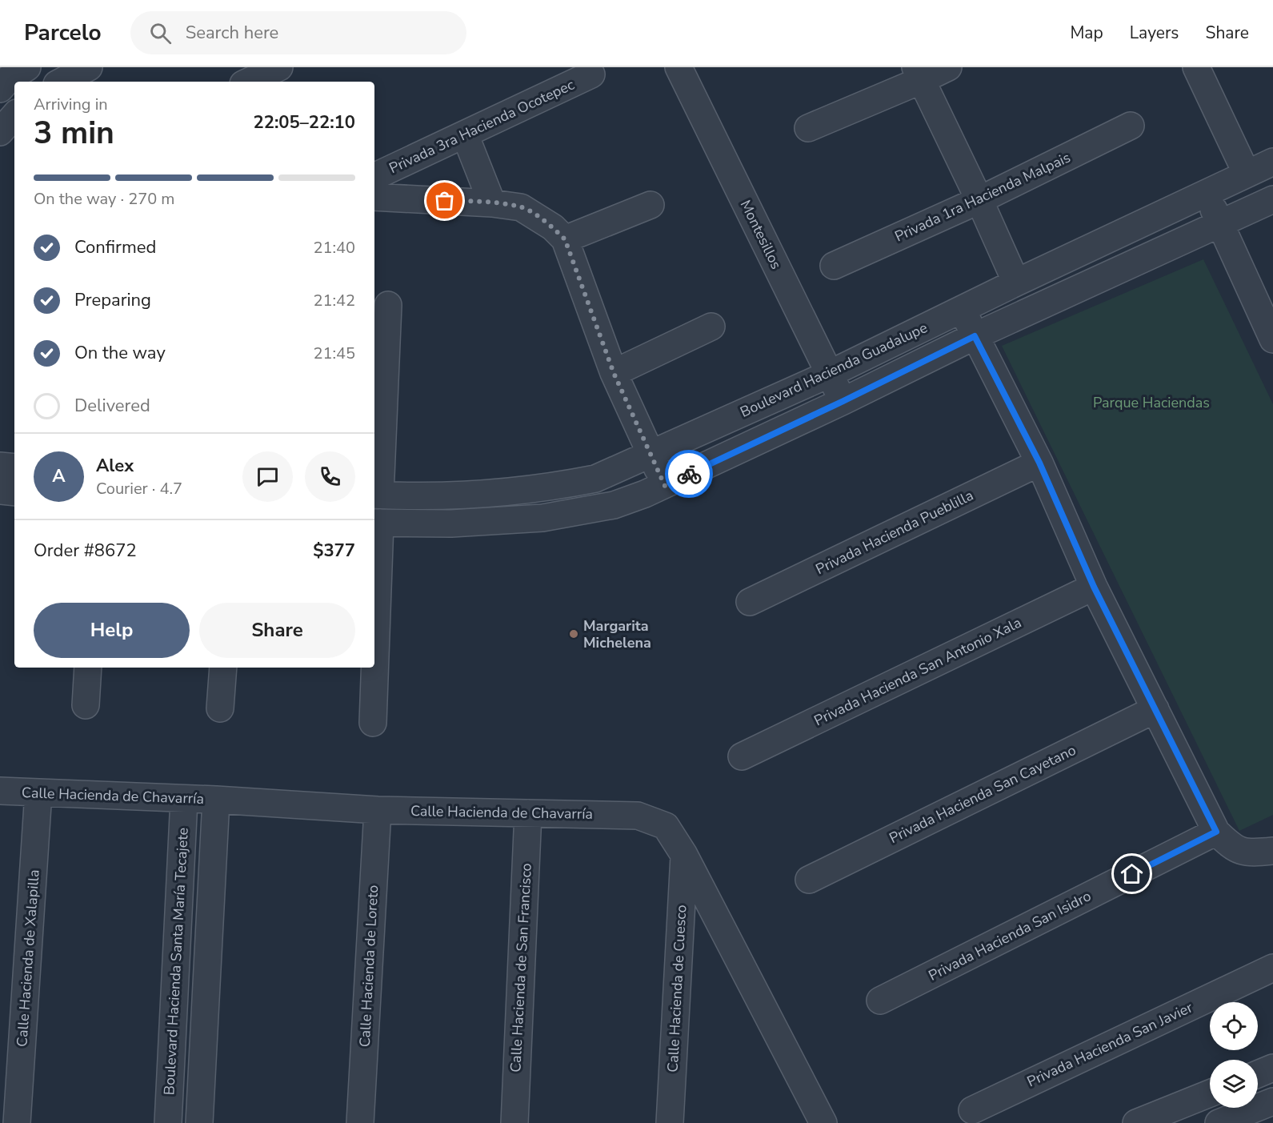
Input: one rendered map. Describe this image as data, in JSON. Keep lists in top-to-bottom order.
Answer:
{
  "streets": {
    "street": [
      "Privada 3ra Hacienda Ocotepec",
      "Privada 1ra Hacienda Malpais",
      "Montesillos",
      "Boulevard Hacienda Guadalupe",
      "Privada Hacienda Pueblilla",
      "Privada Hacienda San Antonio Xala",
      "Privada Hacienda San Cayetano",
      "Calle Hacienda de Chavarría",
      "Privada Hacienda San Isidro",
      "Calle Hacienda de Xalapilla",
      "Boulevard Hacienda Santa María Tecajete",
      "Calle Hacienda de Loreto",
      "Calle Hacienda de San Francisco",
      "Calle Hacienda de Cuesco",
      "Privada Hacienda San Javier"
    ]
  },
  "crossings": [
    ["Montesillos", "Boulevard Hacienda Guadalupe"],
    ["Calle Hacienda de Chavarría", "Calle Hacienda de Xalapilla"],
    ["Calle Hacienda de Chavarría", "Boulevard Hacienda Santa María Tecajete"],
    ["Calle Hacienda de Chavarría", "Calle Hacienda de Loreto"],
    ["Calle Hacienda de Chavarría", "Calle Hacienda de San Francisco"],
    ["Calle Hacienda de Chavarría", "Calle Hacienda de Cuesco"]
  ],
  "parks": ["Parque Haciendas"],
  "places": ["Margarita Michelena"],
  "page": {
    "header": "Parcelo",
    "search": "Search here",
    "nav": ["Map", "Layers", "Share"],
    "heading": ["3 min", "Arriving in", "22:05–22:10"],
    "panel": [
      "Alex",
      "Courier · 4.7",
      "Order #8672",
      "$377"
    ],
    "bar": "On the way · 270 m",
    "list": [
      ["Confirmed", "21:40"],
      ["Preparing", "21:42"],
      ["On the way", "21:45"],
      "Delivered"
    ],
    "round": "A",
    "buttons": ["Help", "Share"]
  }
}
